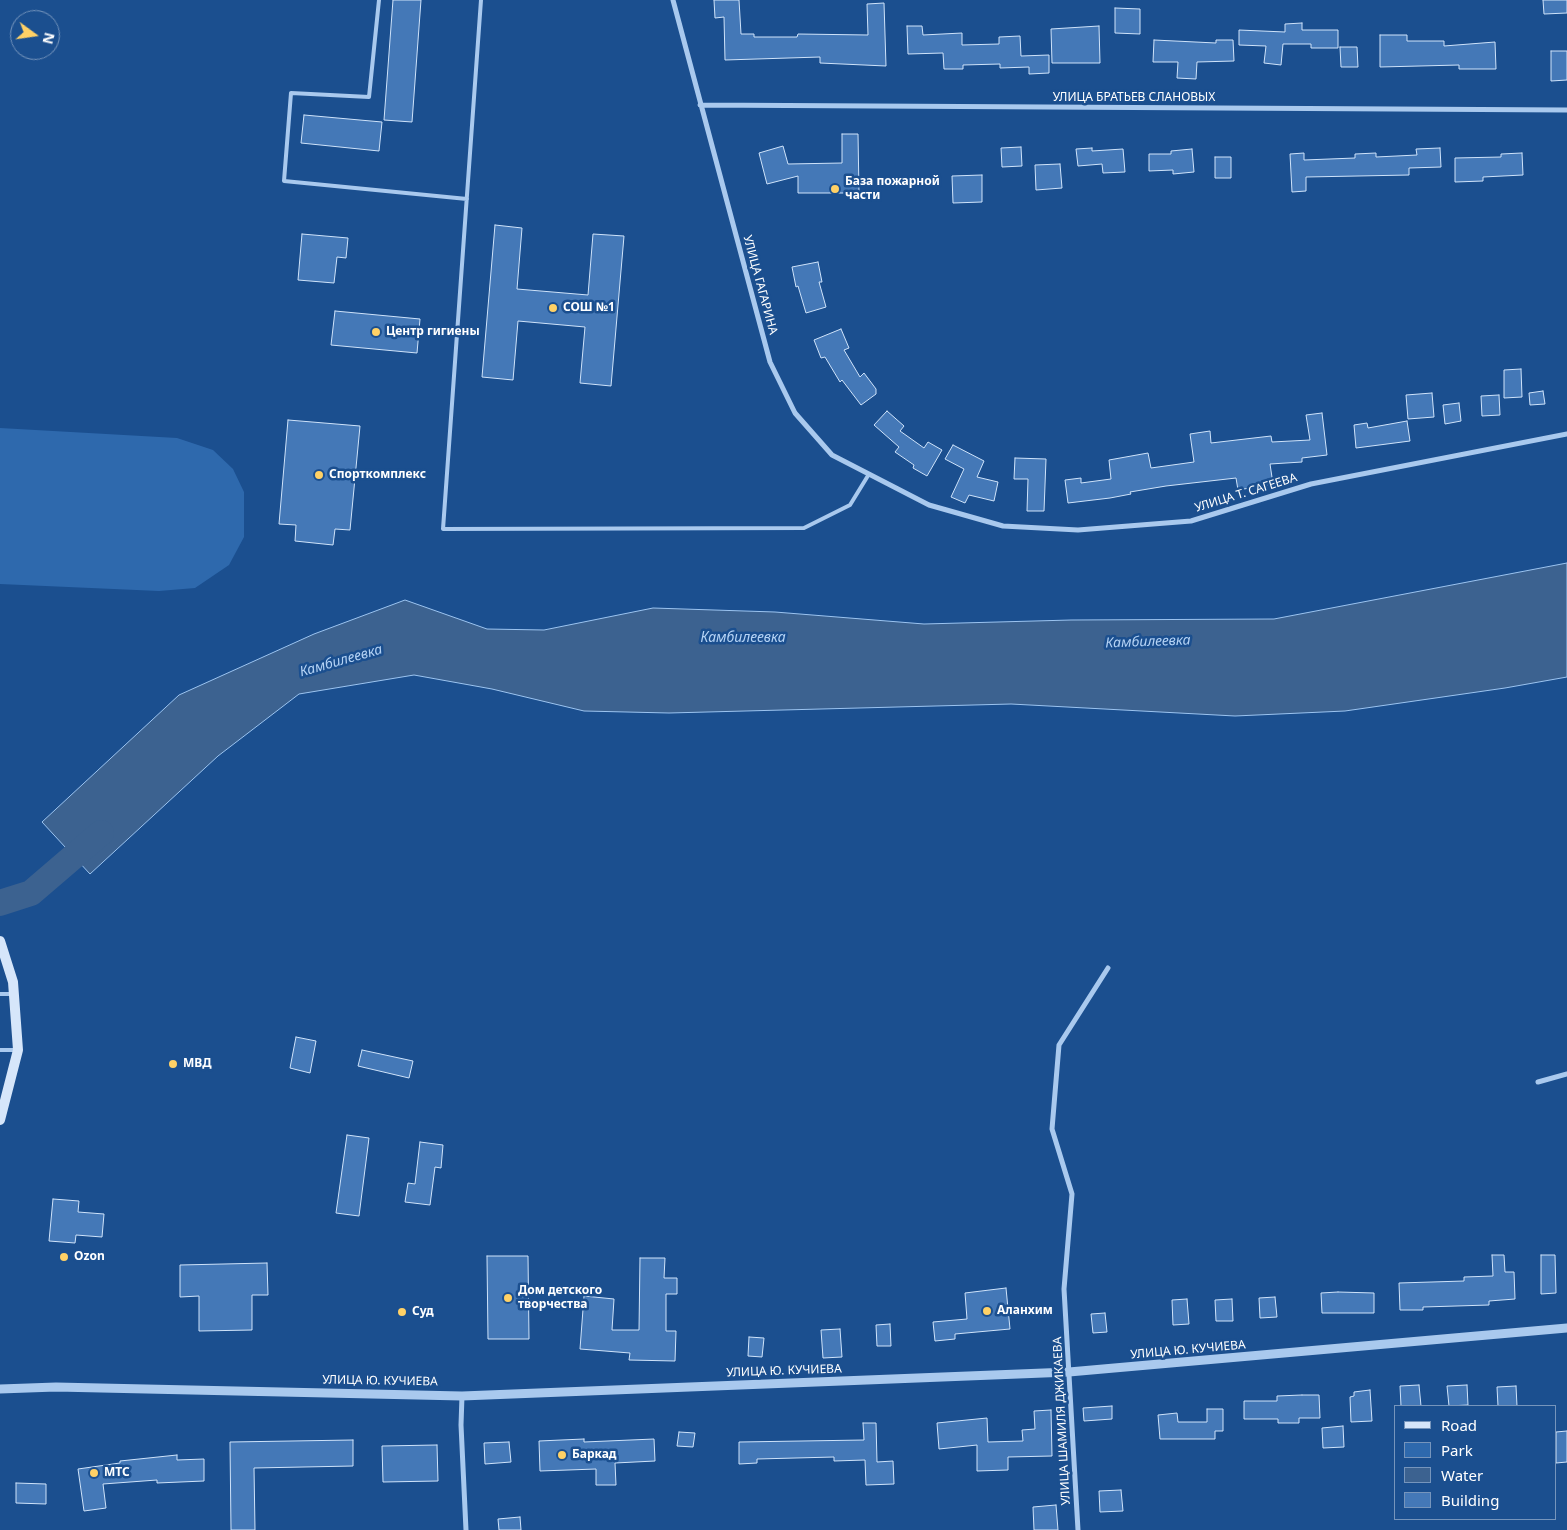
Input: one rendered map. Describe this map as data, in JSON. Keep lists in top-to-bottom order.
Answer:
{
  "streets": {
    "street": [
      "УЛИЦА БРАТЬЕВ СЛАНОВЫХ",
      "УЛИЦА ГАГАРИНА",
      "УЛИЦА Т. САГЕЕВА",
      "УЛИЦА Ю. КУЧИЕВА",
      "УЛИЦА ШАМИЛЯ ДЖИКАЕВА"
    ]
  },
  "crossings": [
    ["УЛИЦА БРАТЬЕВ СЛАНОВЫХ", "УЛИЦА ГАГАРИНА"],
    ["УЛИЦА ГАГАРИНА", "УЛИЦА Т. САГЕЕВА"],
    ["УЛИЦА Ю. КУЧИЕВА", "УЛИЦА ШАМИЛЯ ДЖИКАЕВА"]
  ],
  "water": ["Камбилеевка"],
  "places": [
    "База пожарной части",
    "СОШ №1",
    "Центр гигиены",
    "Спорткомплекс",
    "МВД",
    "Ozon",
    "Дом детского творчества",
    "Аланхим",
    "Суд",
    "Баркад",
    "МТС"
  ],
  "legend": [
    "Road",
    "Park",
    "Water",
    "Building"
  ],
  "north": "right"
}
